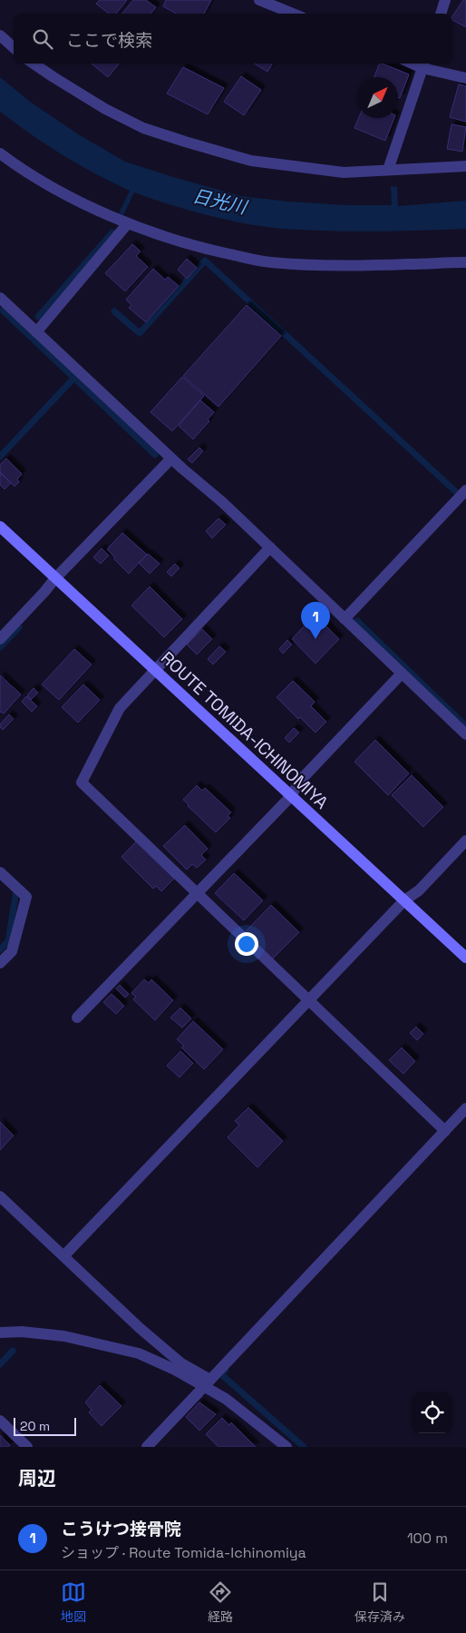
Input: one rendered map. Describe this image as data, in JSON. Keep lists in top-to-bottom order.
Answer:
{
  "streets": {
    "main road": ["ROUTE TOMIDA-ICHINOMIYA"]
  },
  "water": ["日光川"],
  "scale_bar": "20 m",
  "north": "top right",
  "page": {
    "search": "ここで検索",
    "pins": "1",
    "scale": "20 m",
    "heading": "周辺",
    "list": [
      {
        "mark": "1",
        "name": "こうけつ接骨院",
        "note": "ショップ · Route Tomida-Ichinomiya",
        "value": "100 m"
      }
    ],
    "nav": ["地図", "経路", "保存済み"]
  }
}
